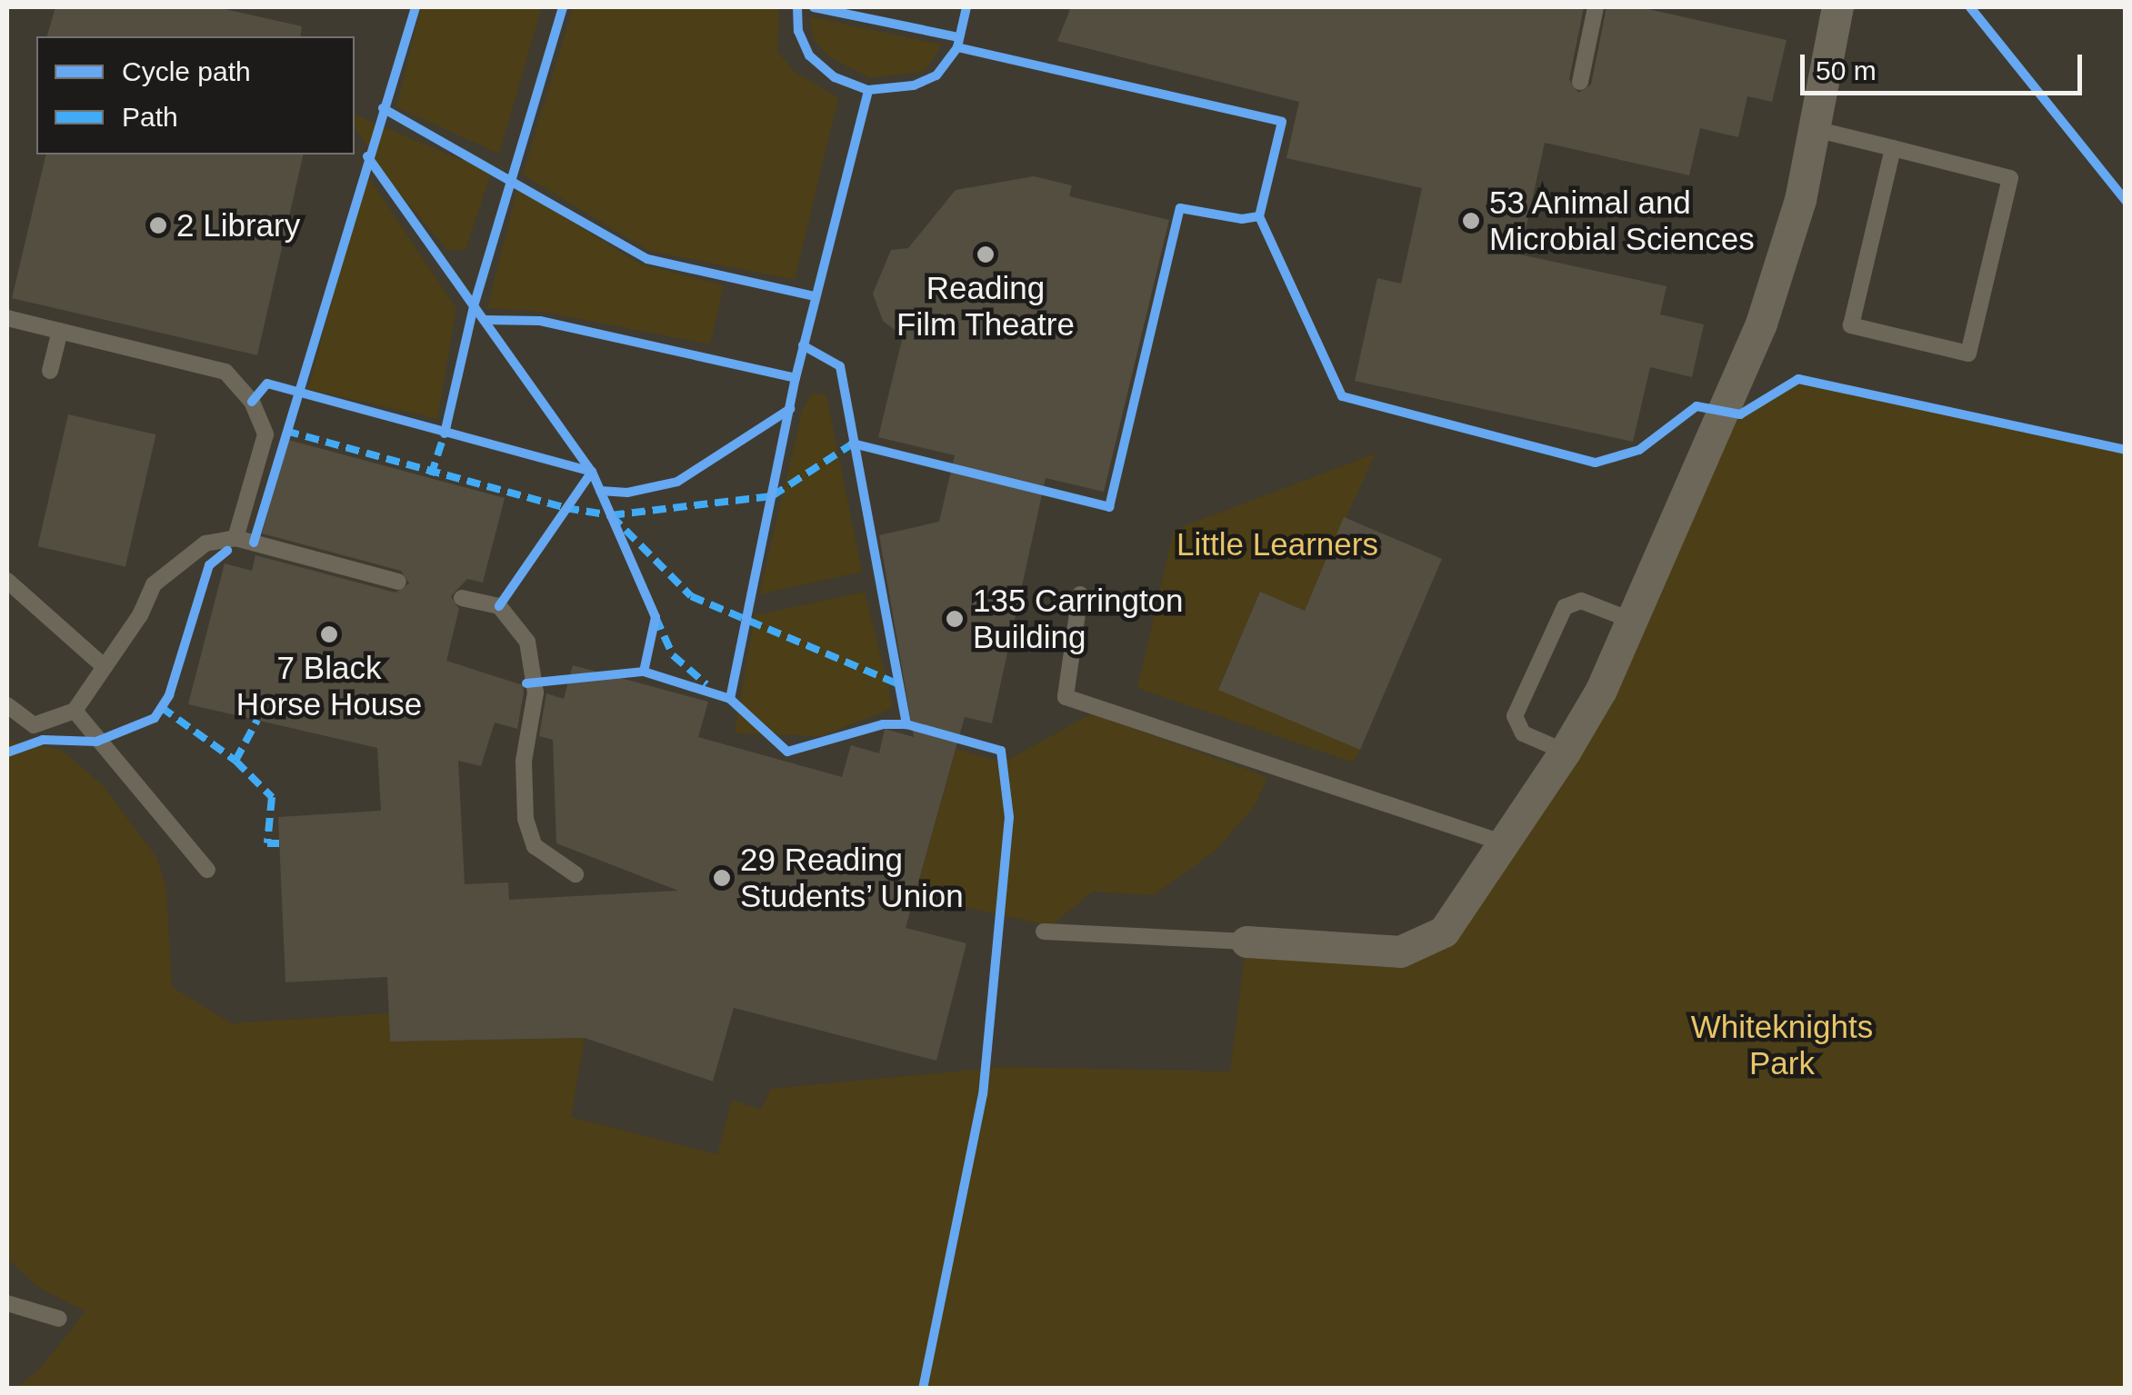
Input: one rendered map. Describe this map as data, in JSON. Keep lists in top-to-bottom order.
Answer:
{
  "parks": ["Little Learners", "Whiteknights Park"],
  "places": [
    "53 Animal and Microbial Sciences",
    "2 Library",
    "Reading Film Theatre",
    "135 Carrington Building",
    "7 Black Horse House",
    "29 Reading Students’ Union"
  ],
  "legend": ["Cycle path", "Path"],
  "scale_bar": "50 m"
}
